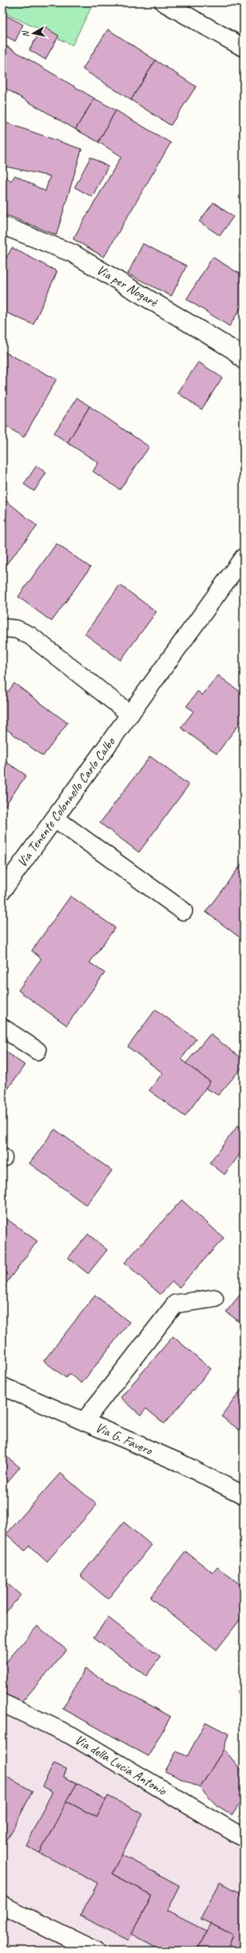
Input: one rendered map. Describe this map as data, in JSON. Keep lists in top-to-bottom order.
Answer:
{
  "streets": {
    "street": [
      "Via per Nogarè",
      "Via Tenente Colonnello Carlo Calbo",
      "Via G. Favero",
      "Via della Lucia Antonio"
    ]
  },
  "north": "left"
}
